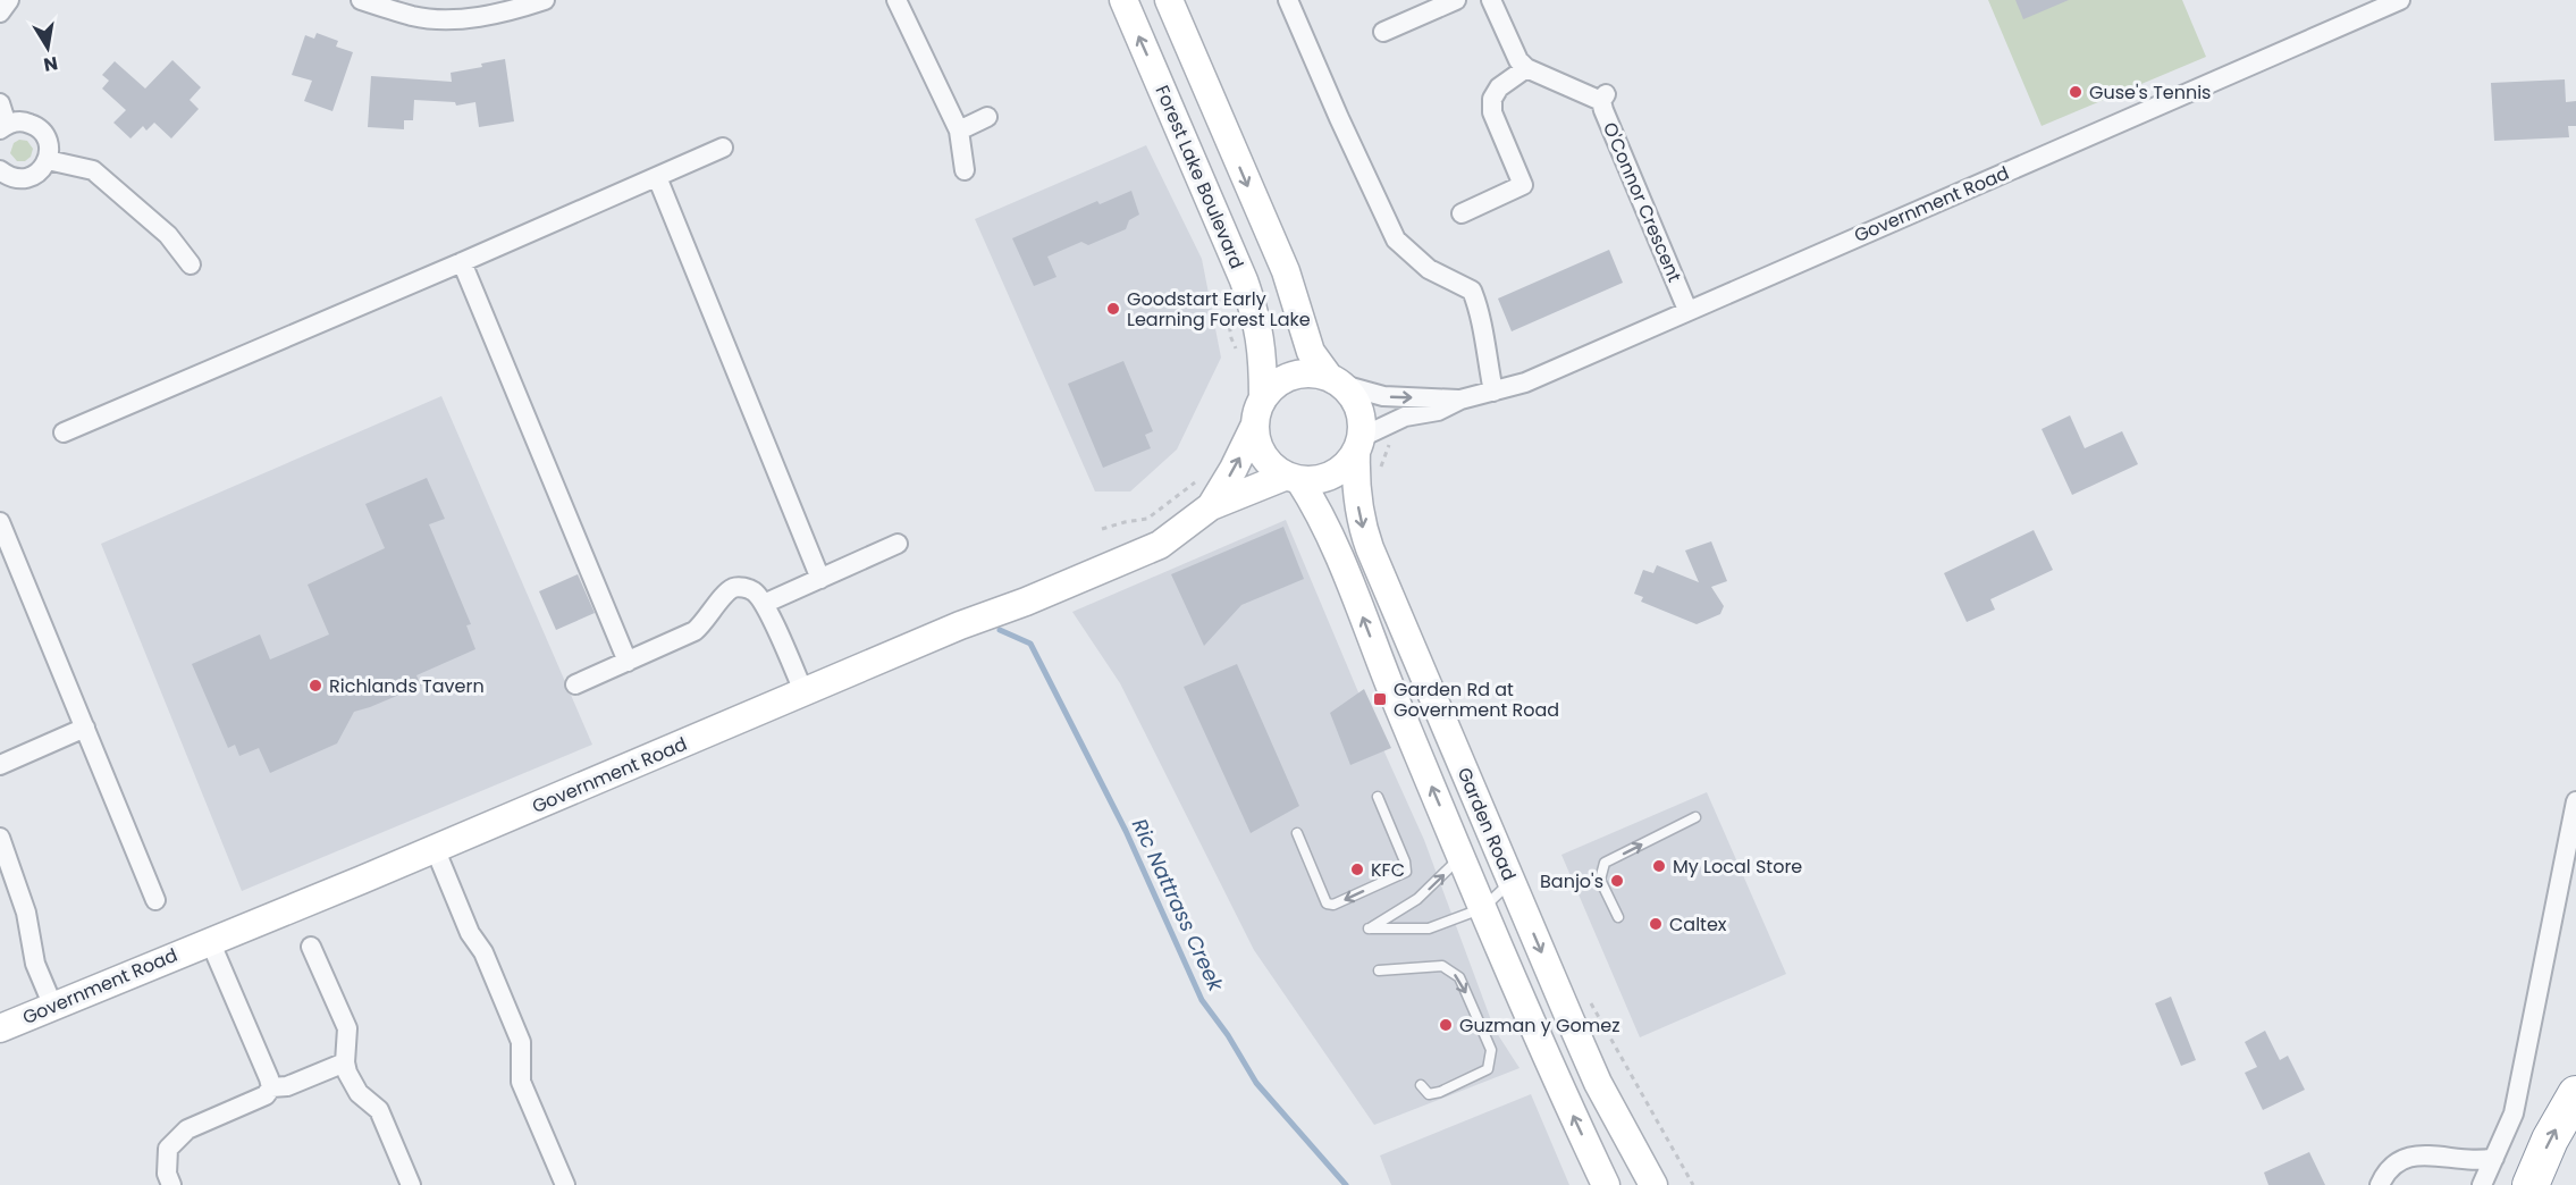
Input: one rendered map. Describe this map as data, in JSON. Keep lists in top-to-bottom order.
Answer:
{
  "streets": {
    "main road": ["Forest Lake Boulevard", "Government Road", "Garden Road"],
    "street": ["O'Connor Crescent"]
  },
  "crossings": [
    ["Forest Lake Boulevard", "Government Road"],
    ["Forest Lake Boulevard", "Garden Road"],
    ["O'Connor Crescent", "Government Road"],
    ["Government Road", "Garden Road"]
  ],
  "water": ["Ric Nattrass Creek"],
  "places": {
    "other": [
      "Guse's Tennis",
      "Goodstart Early Learning Forest Lake",
      "Richlands Tavern",
      "My Local Store",
      "KFC",
      "Banjo's",
      "Caltex",
      "Guzman y Gomez"
    ],
    "transit": ["Garden Rd at Government Road"]
  },
  "north": "bottom"
}
